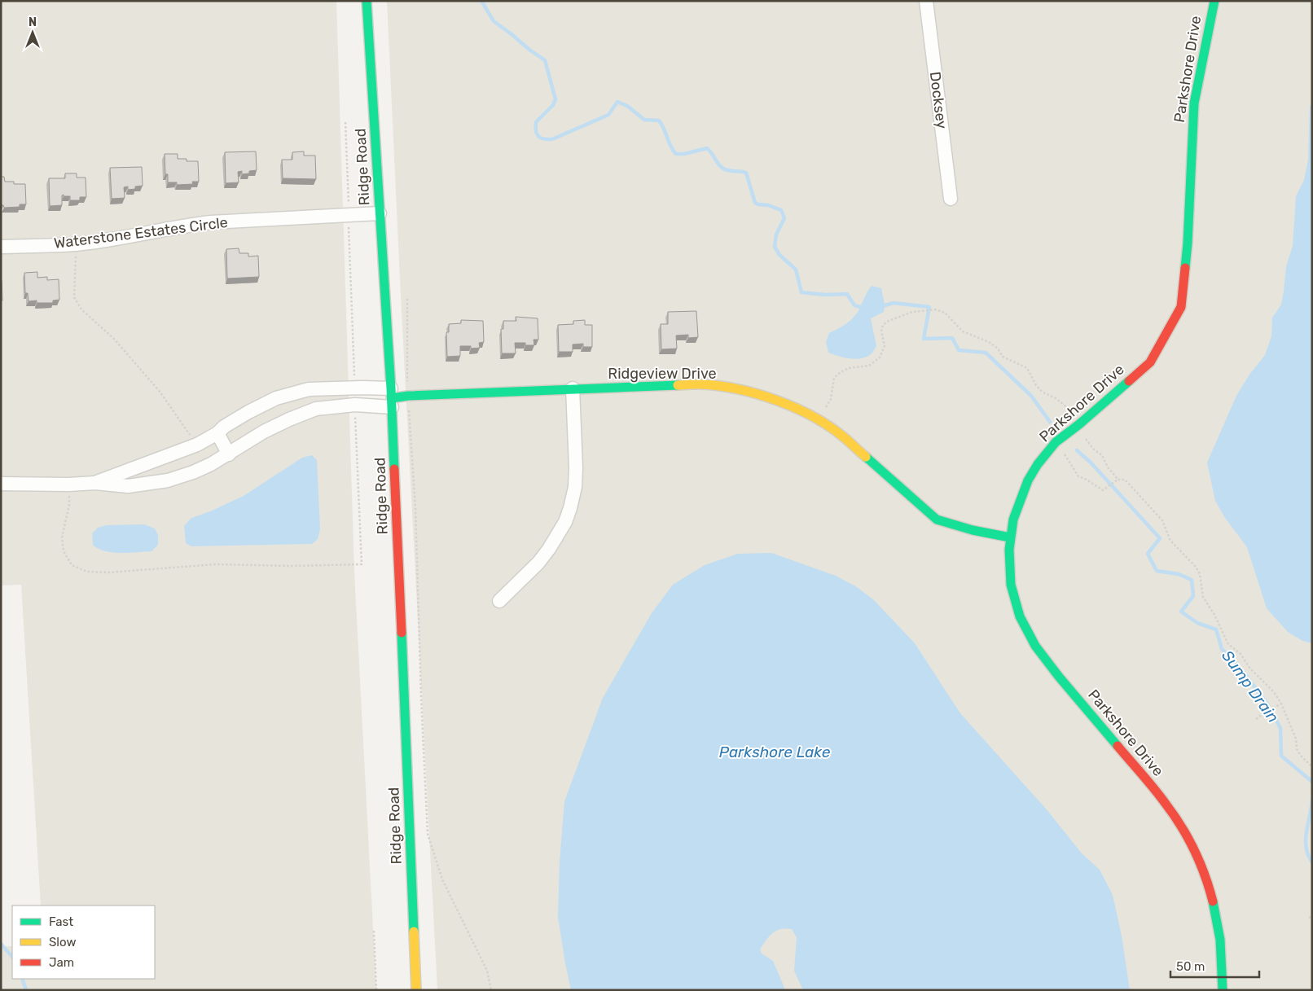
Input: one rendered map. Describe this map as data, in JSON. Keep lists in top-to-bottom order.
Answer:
{
  "streets": {
    "street": [
      "Parkshore Drive",
      "Docksey",
      "Ridge Road",
      "Waterstone Estates Circle",
      "Ridgeview Drive"
    ]
  },
  "crossings": [
    ["Parkshore Drive", "Ridgeview Drive"],
    ["Ridge Road", "Waterstone Estates Circle"],
    ["Ridge Road", "Ridgeview Drive"]
  ],
  "water": ["Sump Drain", "Parkshore Lake"],
  "legend": ["Fast", "Slow", "Jam"],
  "scale_bar": "50 m",
  "north": "top"
}
